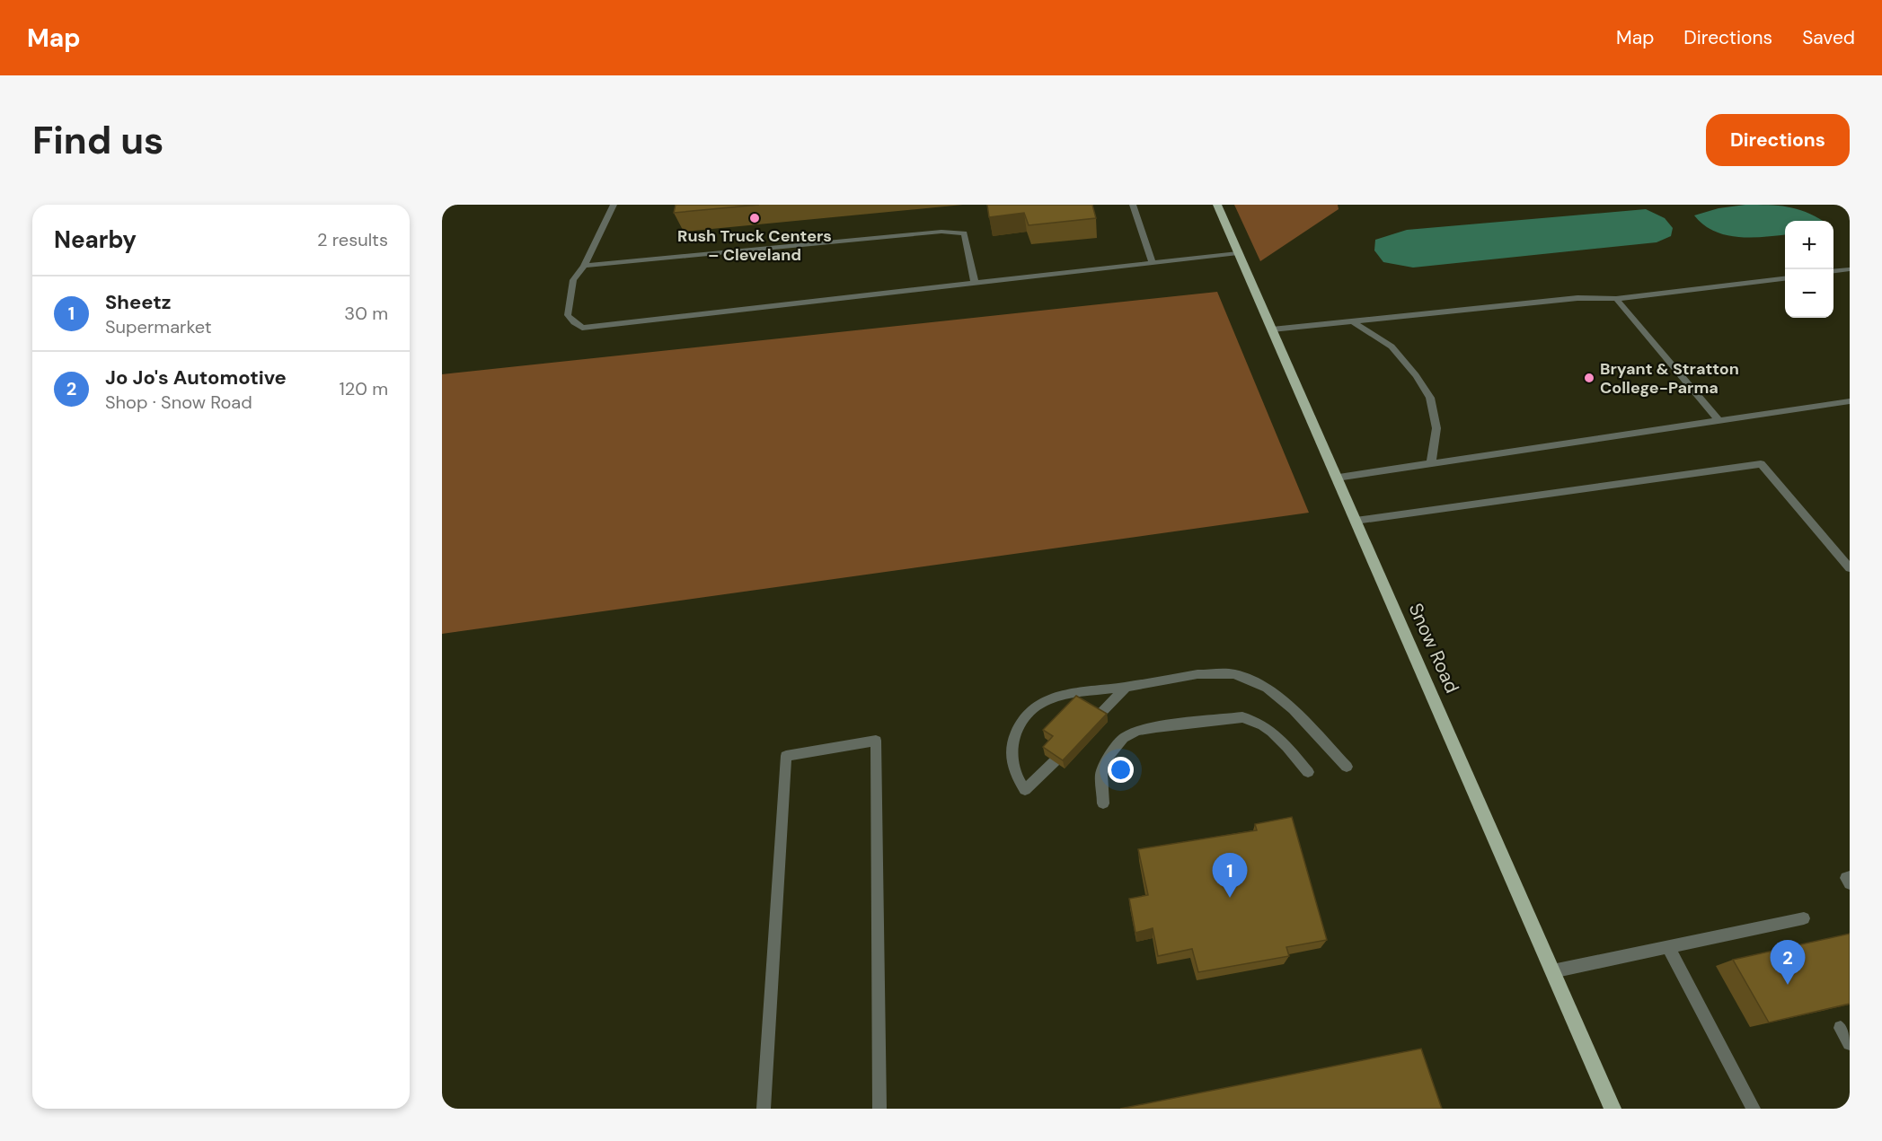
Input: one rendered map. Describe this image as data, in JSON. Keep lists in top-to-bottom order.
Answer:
{
  "streets": {
    "main road": ["Snow Road"]
  },
  "places": ["Rush Truck Centers – Cleveland", "Bryant & Stratton College-Parma"],
  "page": {
    "header": "Map",
    "nav": ["Map", "Directions", "Saved"],
    "buttons": "Directions",
    "title": "Find us",
    "heading": ["Nearby", "2 results"],
    "map_buttons": ["+", "−"],
    "list": [
      {
        "mark": "1",
        "name": "Sheetz",
        "note": "Supermarket",
        "value": "30 m"
      },
      {
        "mark": "2",
        "name": "Jo Jo's Automotive",
        "note": "Shop · Snow Road",
        "value": "120 m"
      }
    ],
    "pins": ["1", "2"]
  }
}
